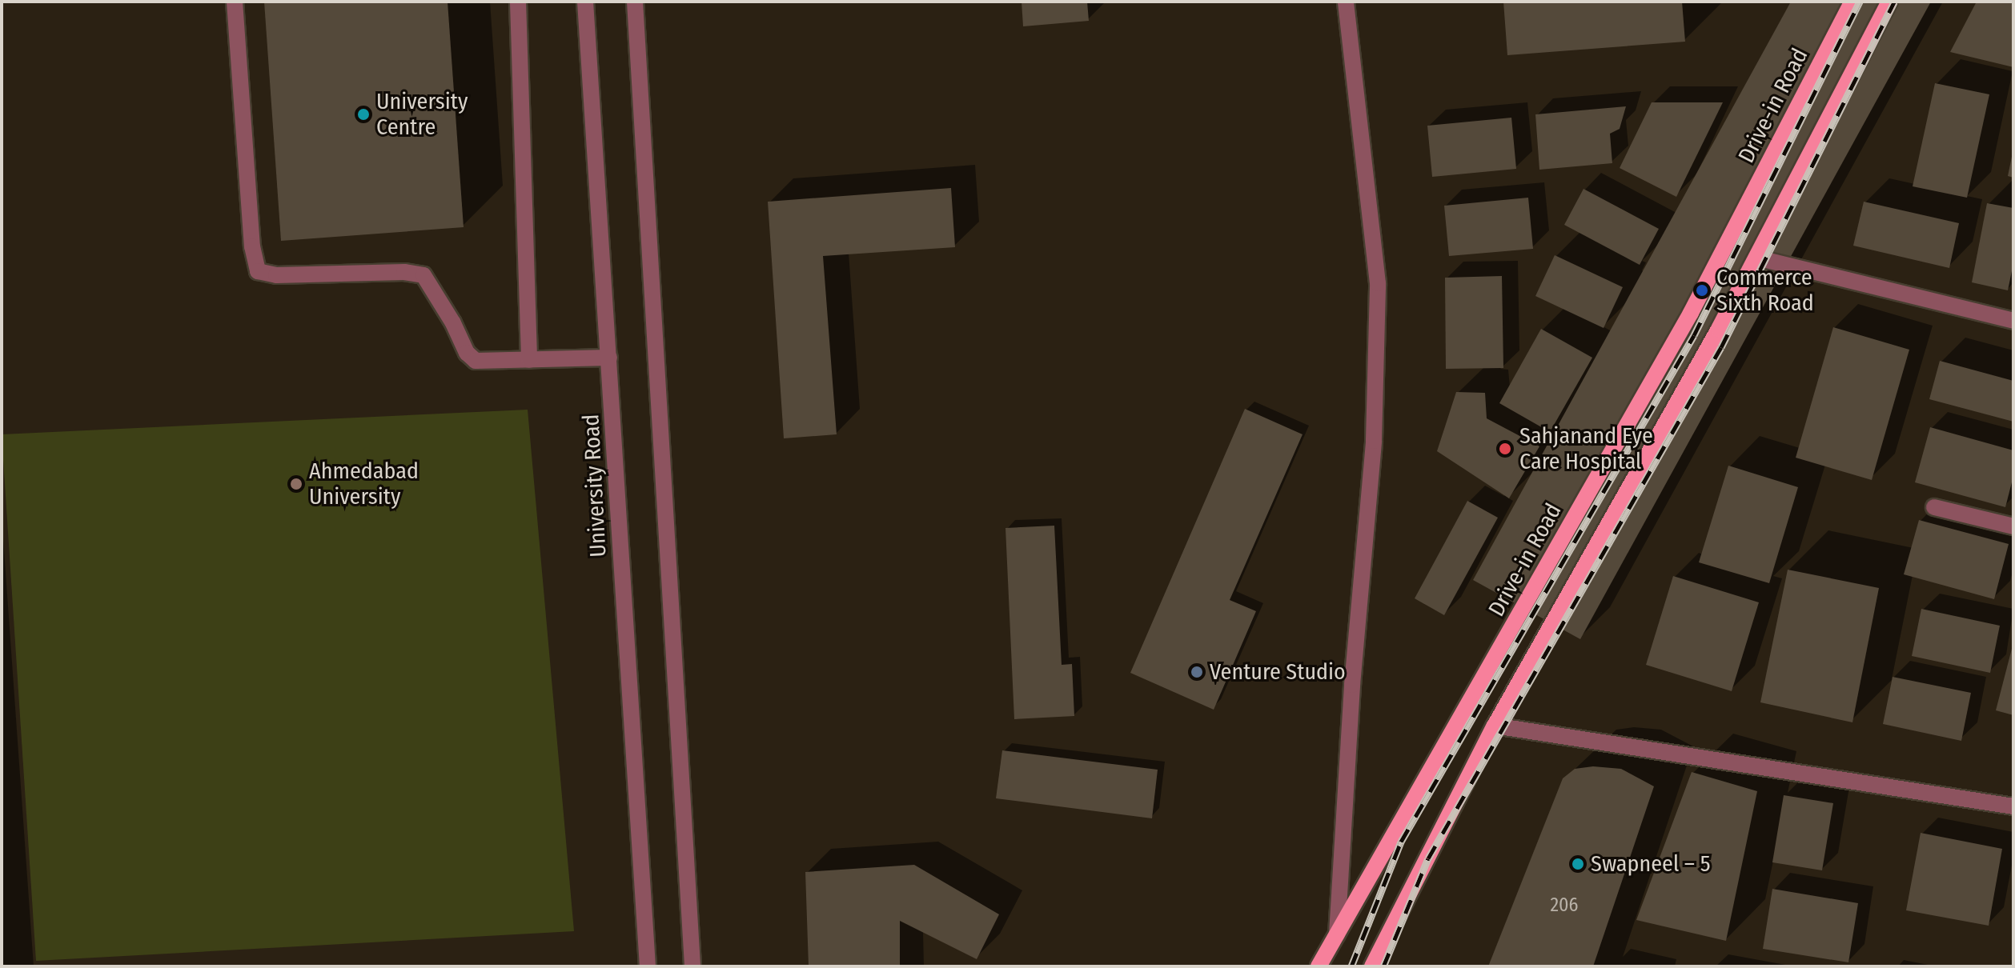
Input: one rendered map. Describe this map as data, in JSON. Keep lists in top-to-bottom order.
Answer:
{
  "streets": {
    "main road": ["Drive-in Road"],
    "street": ["University Road"]
  },
  "places": [
    "University Centre",
    "Commerce Sixth Road",
    "Sahjanand Eye Care Hospital",
    "Ahmedabad University",
    "Venture Studio",
    "Swapneel – 5"
  ],
  "house_numbers": ["206"]
}
